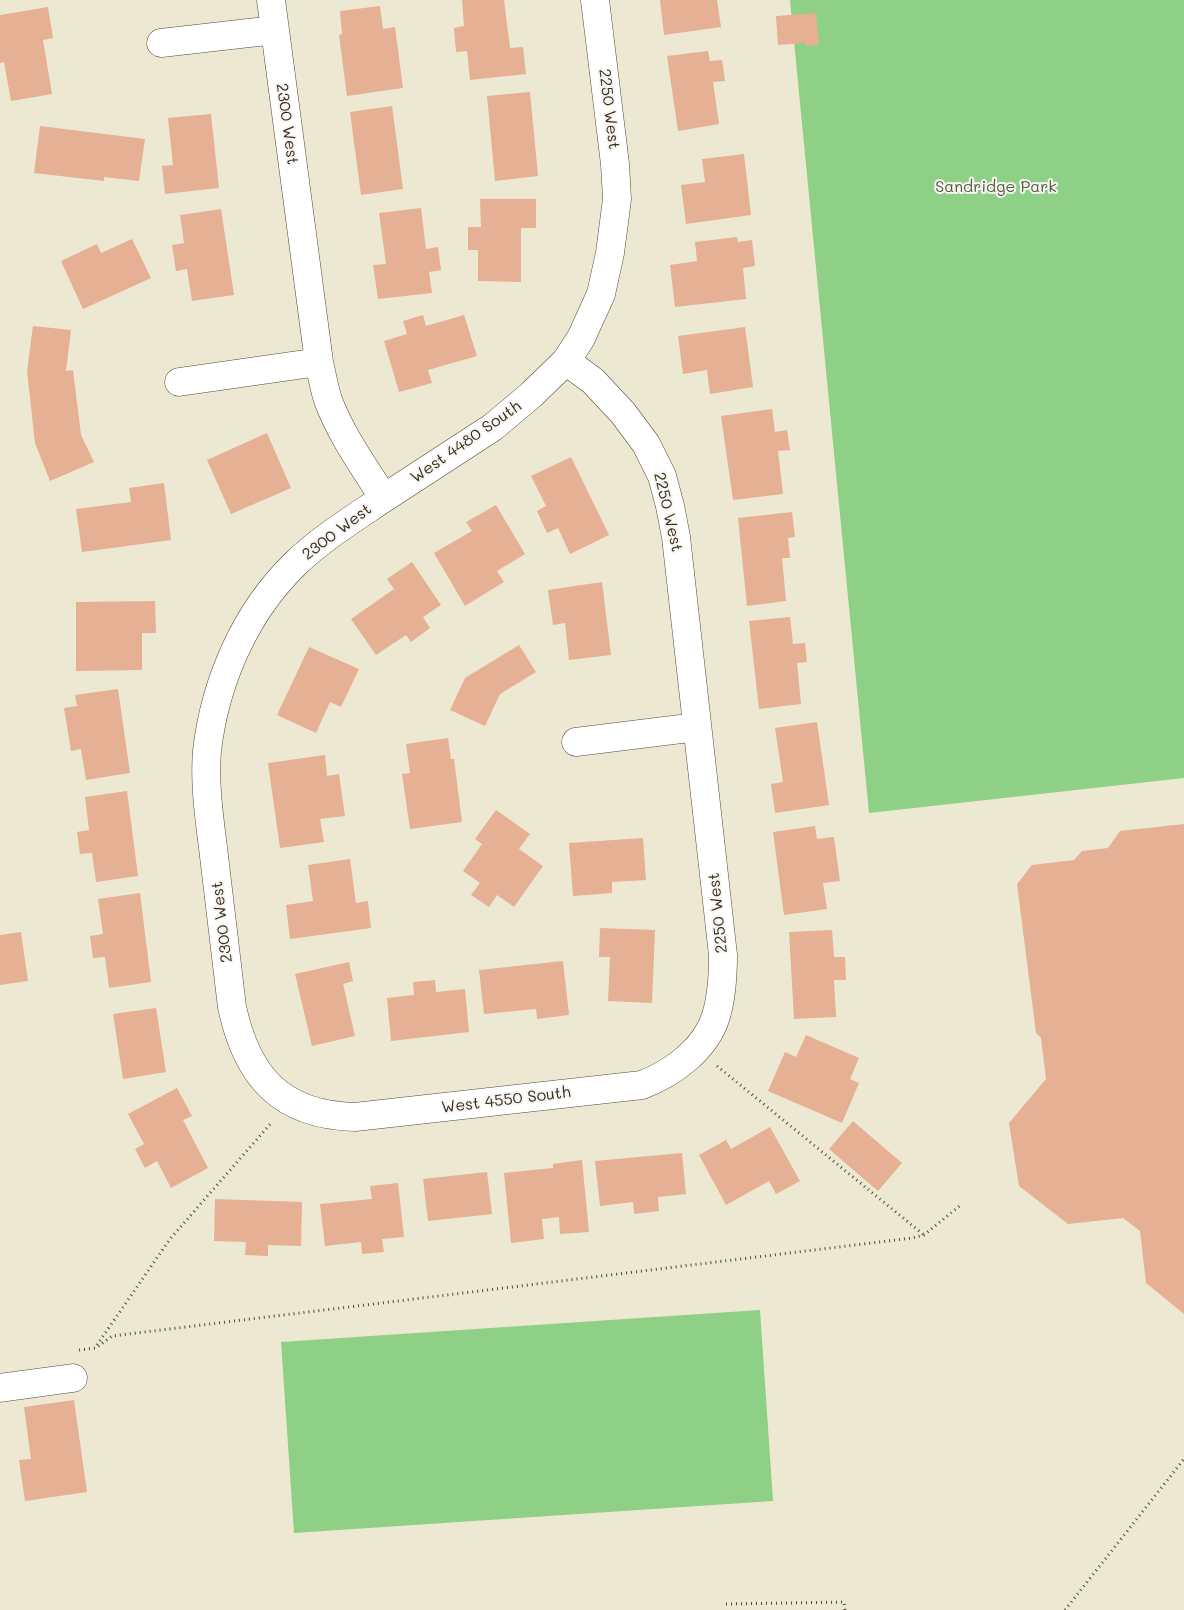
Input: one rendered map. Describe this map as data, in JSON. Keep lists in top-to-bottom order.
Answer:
{
  "streets": {
    "street": [
      "2250 West",
      "2300 West",
      "West 4480 South",
      "West 4550 South"
    ]
  },
  "crossings": [
    ["2250 West", "West 4480 South"],
    ["2250 West", "West 4550 South"],
    ["2300 West", "West 4480 South"],
    ["2300 West", "West 4550 South"]
  ],
  "parks": ["Sandridge Park"]
}
